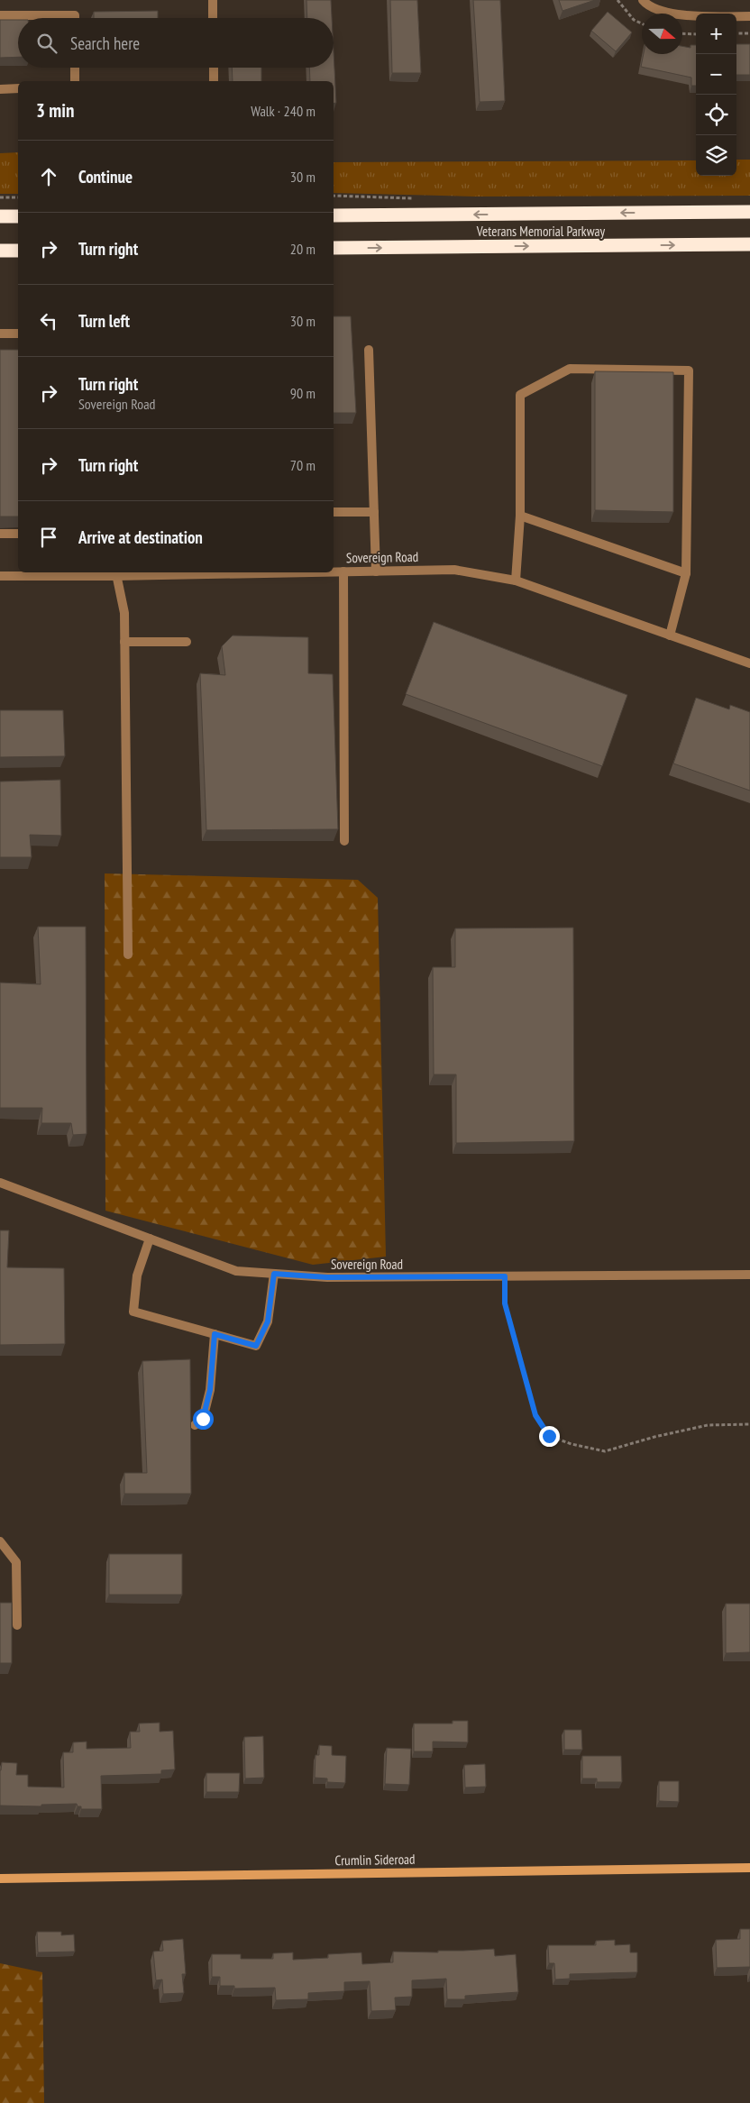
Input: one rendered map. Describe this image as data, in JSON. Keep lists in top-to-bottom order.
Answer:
{
  "streets": {
    "highway": ["Veterans Memorial Parkway"],
    "street": ["Sovereign Road", "Crumlin Sideroad"]
  },
  "north": "right",
  "page": {
    "map_buttons": ["+", "−"],
    "search": "Search here",
    "heading": ["3 min", "Walk · 240 m"],
    "list": [
      ["Continue", "30 m"],
      ["Turn right", "20 m"],
      ["Turn left", "30 m"],
      ["Turn right", "Sovereign Road", "90 m"],
      ["Turn right", "70 m"],
      "Arrive at destination"
    ]
  }
}
